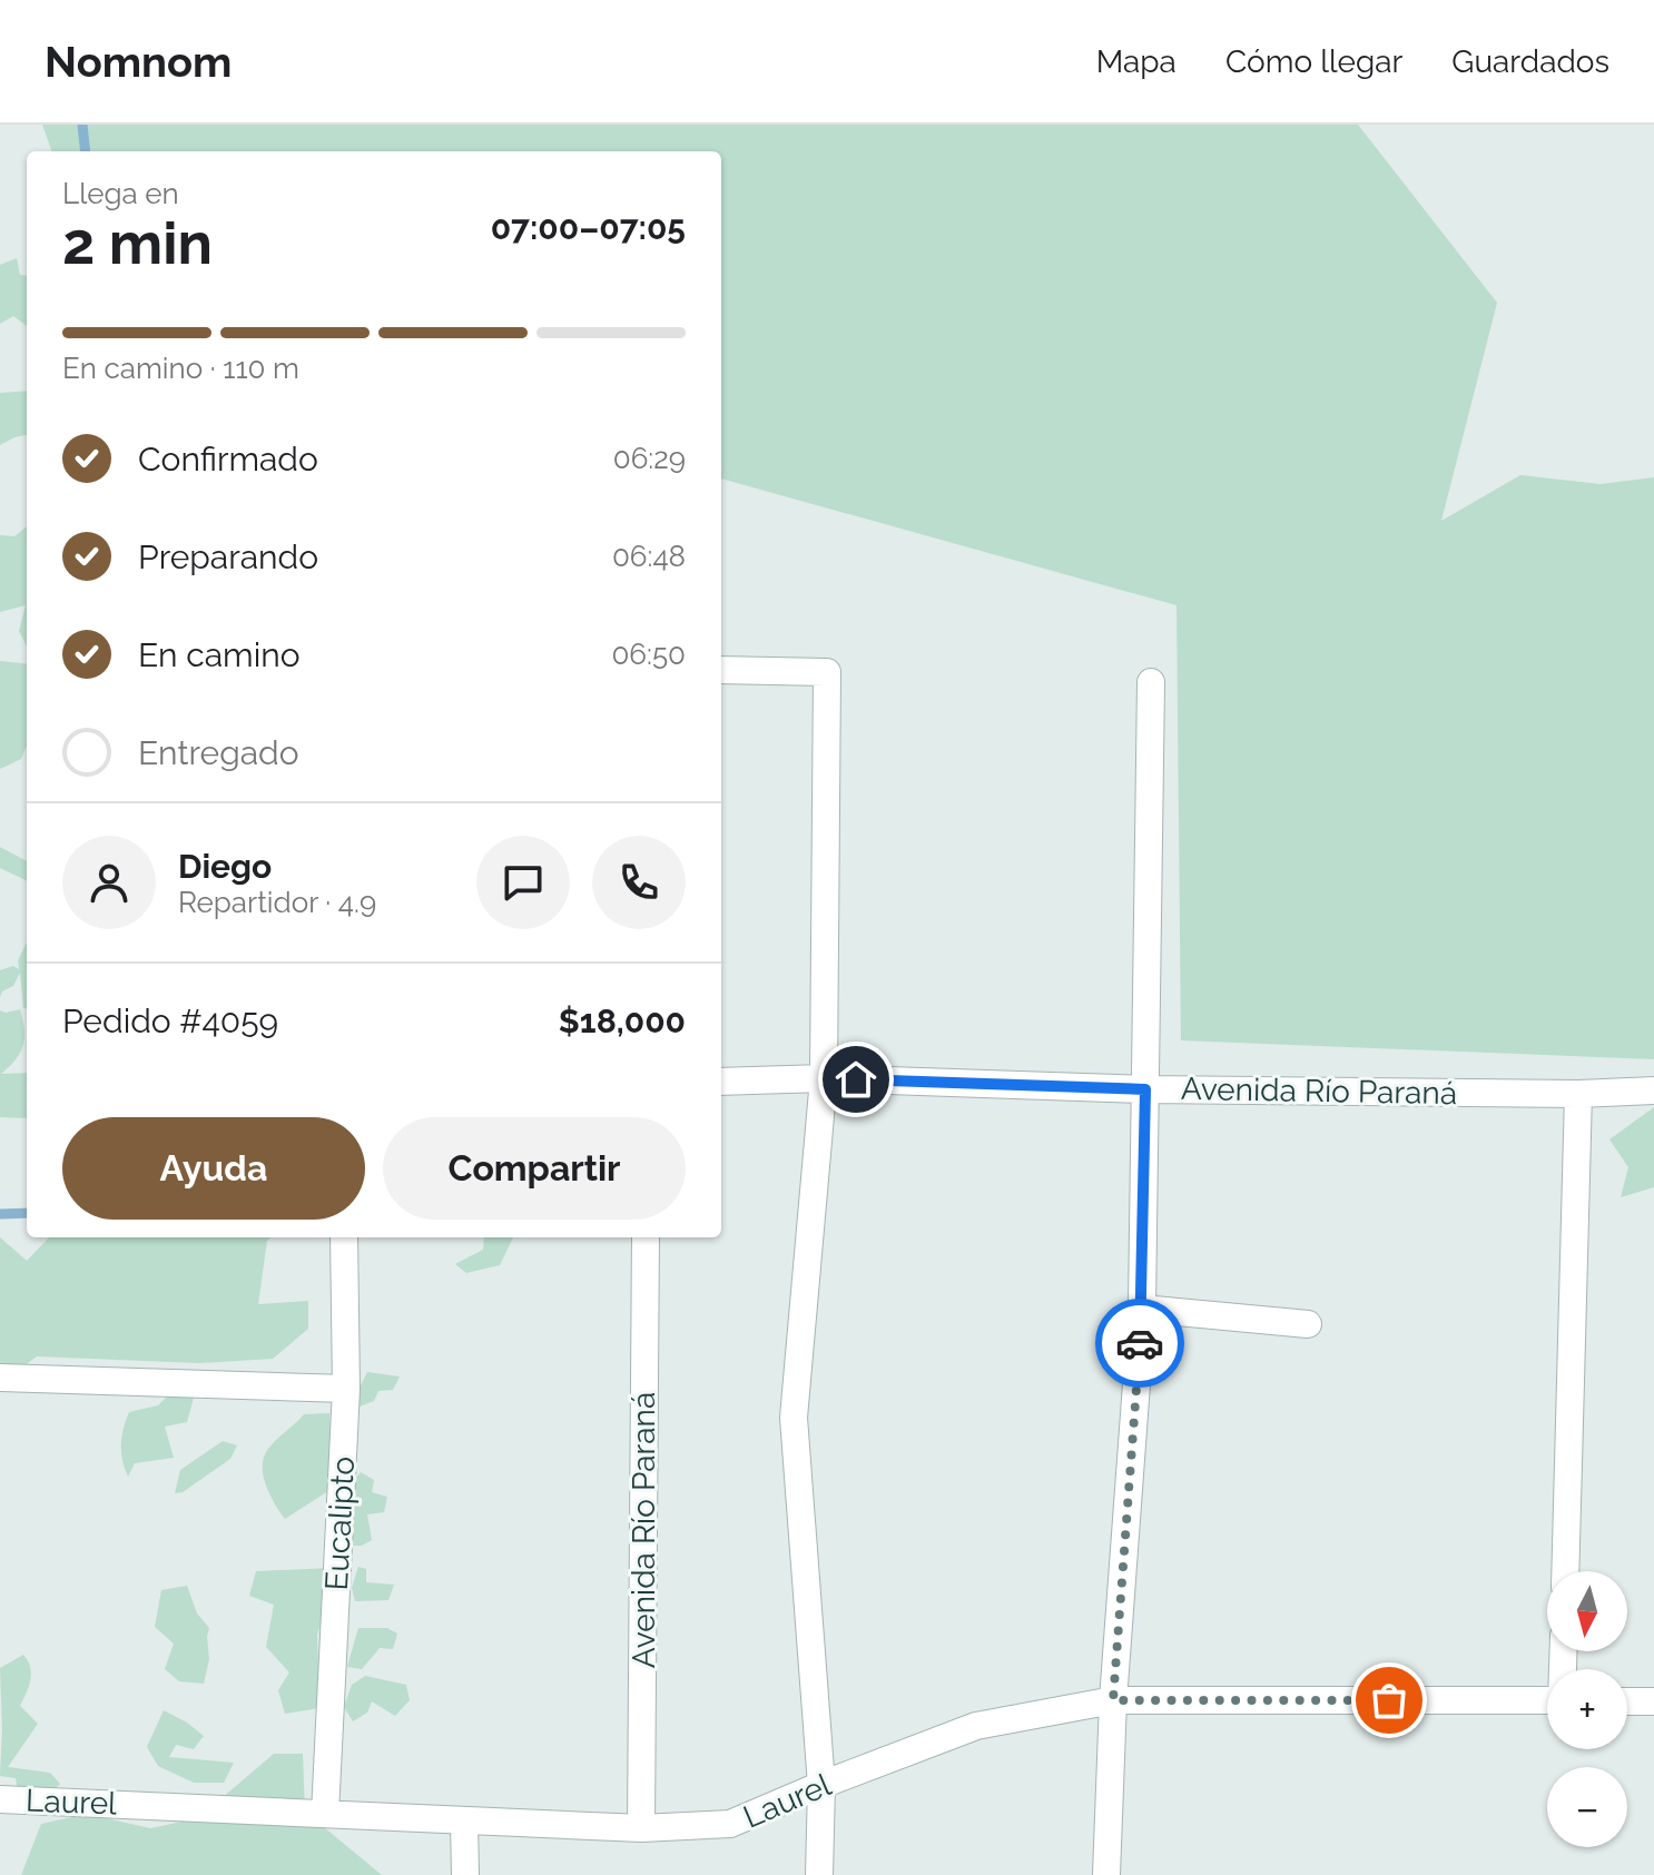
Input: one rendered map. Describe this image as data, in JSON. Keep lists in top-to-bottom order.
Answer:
{
  "streets": {
    "street": ["Avenida Río Paraná", "Eucalipto", "Laurel"]
  },
  "crossings": [
    ["Avenida Río Paraná", "Laurel"],
    ["Eucalipto", "Laurel"]
  ],
  "north": "bottom",
  "page": {
    "header": "Nomnom",
    "nav": ["Mapa", "Cómo llegar", "Guardados"],
    "heading": ["2 min", "Llega en", "07:00–07:05"],
    "panel": [
      "Diego",
      "Repartidor · 4.9",
      "Pedido #4059",
      "$18,000"
    ],
    "bar": "En camino · 110 m",
    "list": [
      ["Confirmado", "06:29"],
      ["Preparando", "06:48"],
      ["En camino", "06:50"],
      "Entregado"
    ],
    "buttons": ["Ayuda", "Compartir"],
    "map_buttons": ["+", "−"]
  }
}
